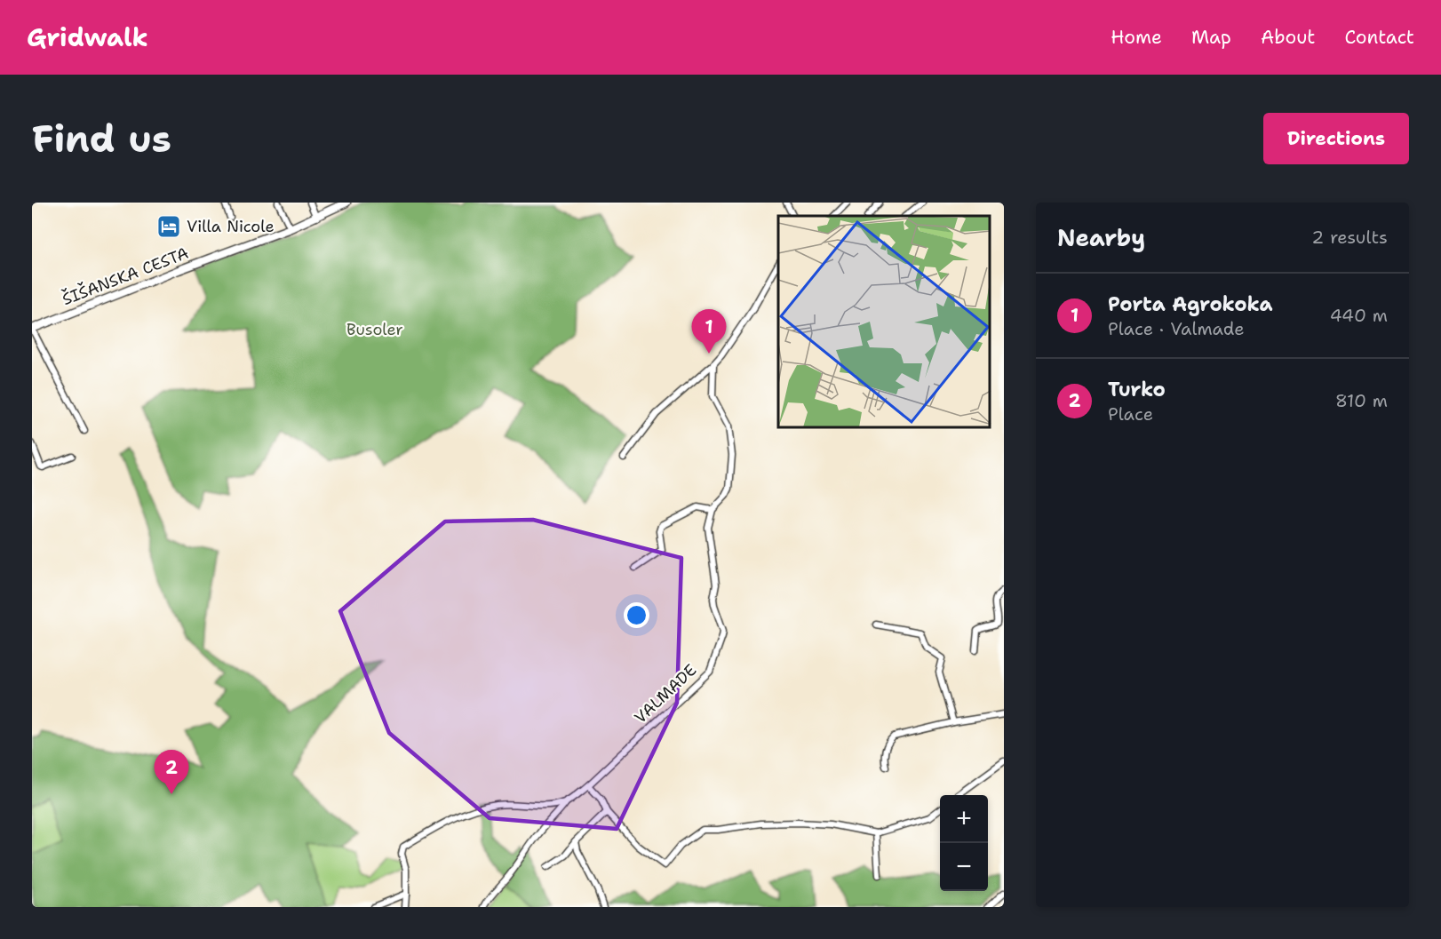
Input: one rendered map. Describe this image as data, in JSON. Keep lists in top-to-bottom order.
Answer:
{
  "streets": {
    "main road": ["ŠIŠANSKA CESTA"],
    "street": ["VALMADE"]
  },
  "parks": ["Busoler"],
  "places": {
    "hotel": ["Villa Nicole"]
  },
  "page": {
    "header": "Gridwalk",
    "nav": [
      "Home",
      "Map",
      "About",
      "Contact"
    ],
    "buttons": "Directions",
    "title": "Find us",
    "heading": ["Nearby", "2 results"],
    "list": [
      {
        "mark": "1",
        "name": "Porta Agrokoka",
        "note": "Place · Valmade",
        "value": "440 m"
      },
      {
        "mark": "2",
        "name": "Turko",
        "note": "Place",
        "value": "810 m"
      }
    ],
    "pins": ["1", "2"],
    "map_buttons": ["+", "−"]
  }
}
